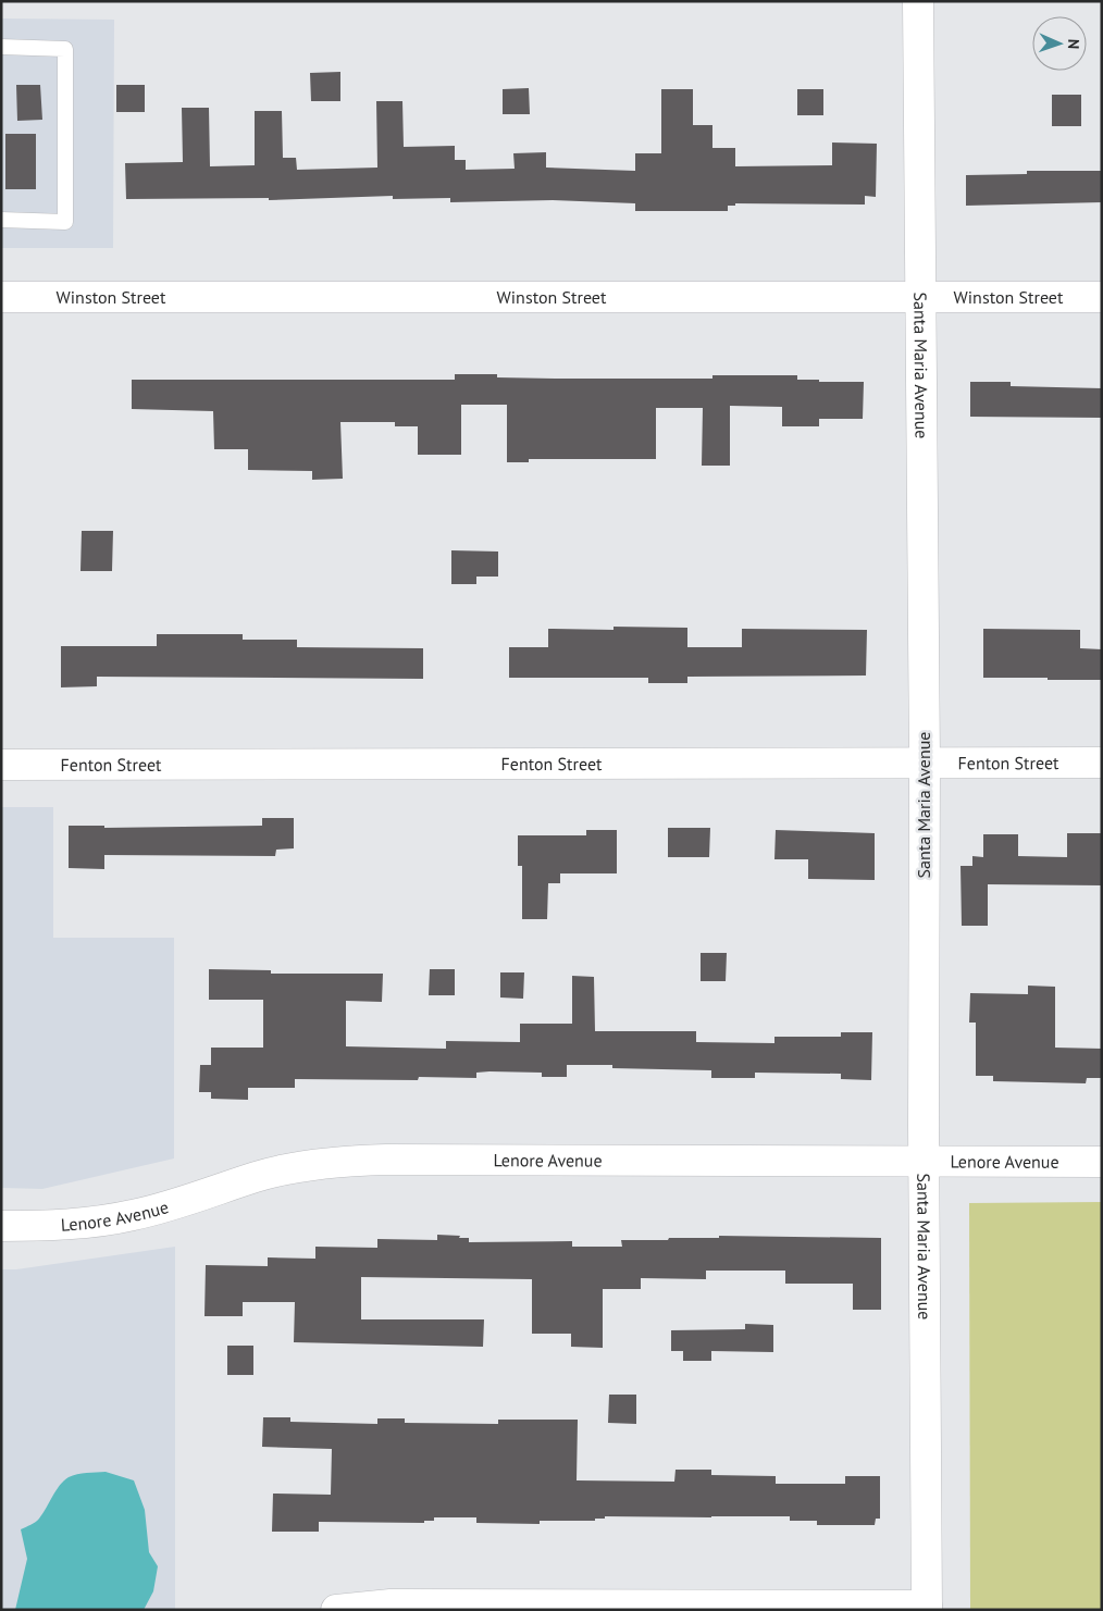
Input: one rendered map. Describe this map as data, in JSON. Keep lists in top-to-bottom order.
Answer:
{
  "streets": {
    "street": [
      "Winston Street",
      "Santa Maria Avenue",
      "Fenton Street",
      "Lenore Avenue"
    ]
  },
  "crossings": [
    ["Winston Street", "Santa Maria Avenue"],
    ["Santa Maria Avenue", "Fenton Street"],
    ["Santa Maria Avenue", "Lenore Avenue"]
  ],
  "north": "right"
}
